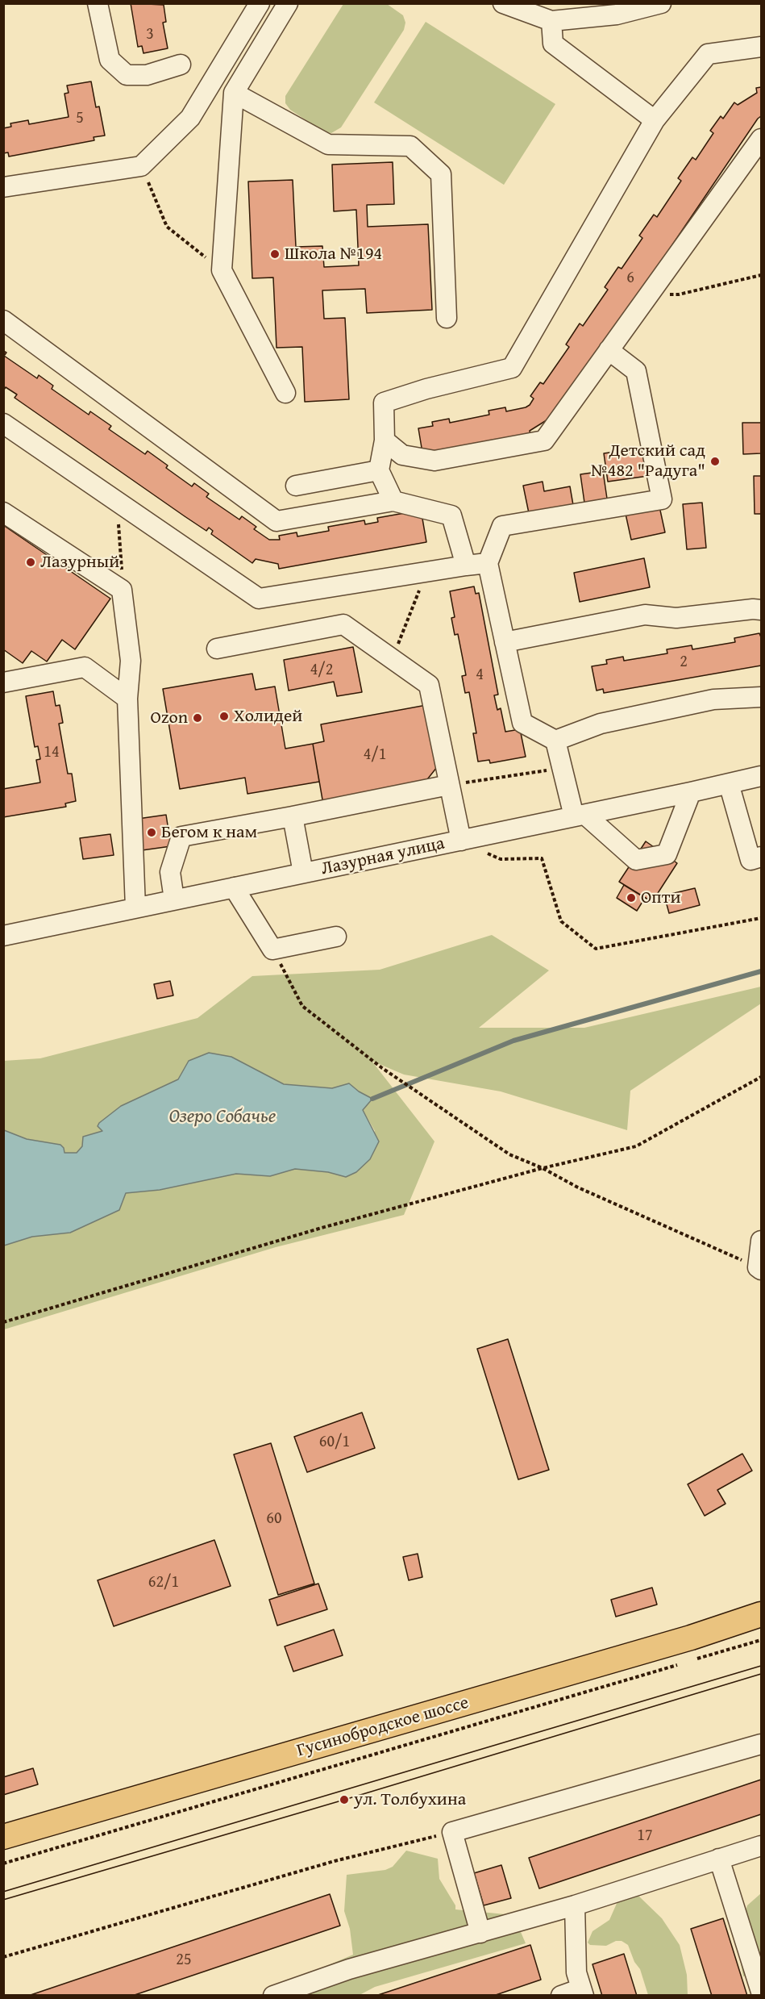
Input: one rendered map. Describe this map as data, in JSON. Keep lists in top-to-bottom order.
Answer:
{
  "streets": {
    "main road": ["Гусинобродское шоссе"],
    "street": ["Лазурная улица"]
  },
  "water": ["Озеро Собачье"],
  "places": [
    "Школа №194",
    "Детский сад №482 \"Радуга\"",
    "Лазурный",
    "Холидей",
    "Ozon",
    "Бегом к нам",
    "Опти",
    "ул. Толбухина"
  ],
  "house_numbers": [
    "3",
    "5",
    "6",
    "2",
    "4/2",
    "4",
    "14",
    "4/1",
    "60/1",
    "60",
    "62/1",
    "17",
    "25"
  ]
}
